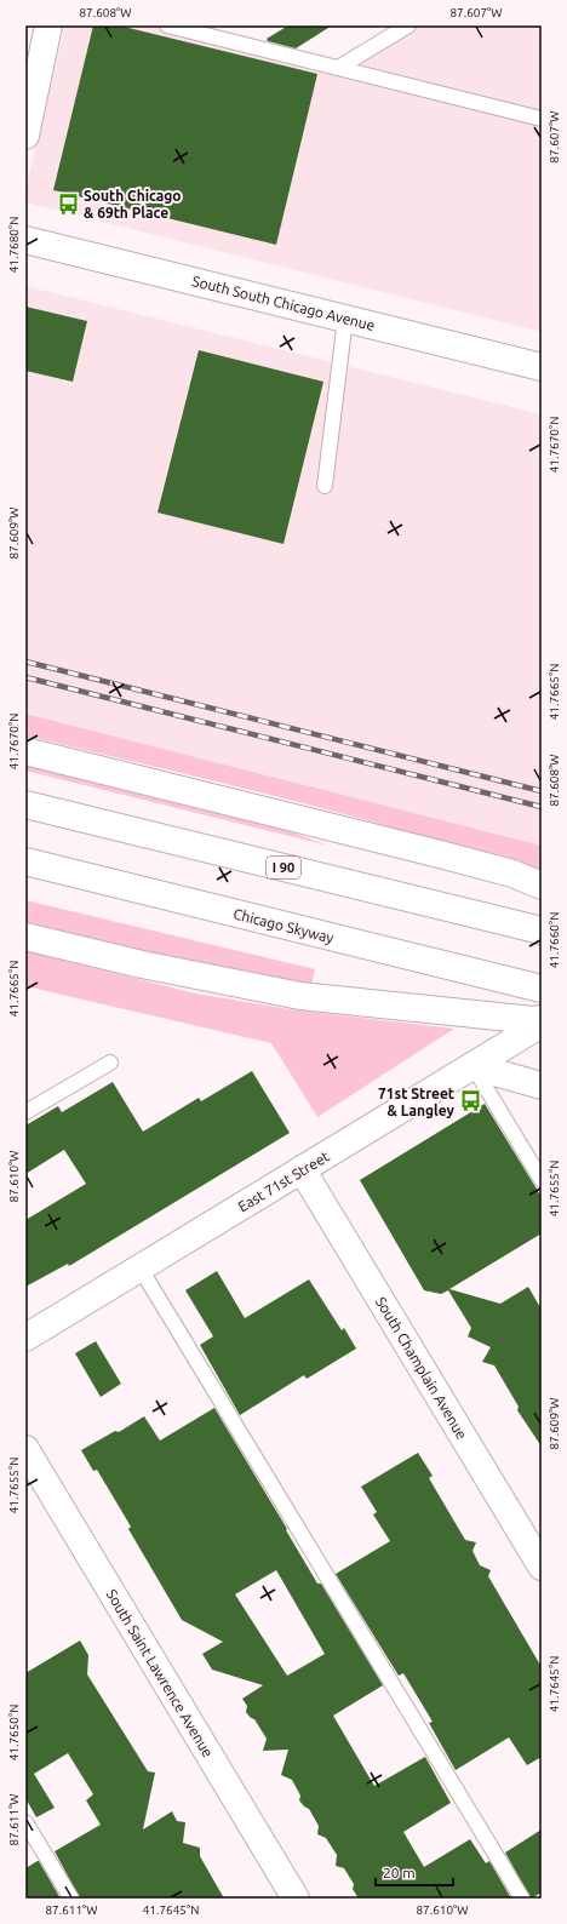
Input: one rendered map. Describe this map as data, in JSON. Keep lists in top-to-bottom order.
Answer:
{
  "streets": {
    "main road": [
      "South South Chicago Avenue",
      "I 90",
      "Chicago Skyway",
      "East 71st Street",
      "South Champlain Avenue",
      "South Saint Lawrence Avenue"
    ]
  },
  "crossings": [
    ["East 71st Street", "South Champlain Avenue"]
  ],
  "places": {
    "bus stop": ["South Chicago & 69th Place", "71st Street & Langley"]
  },
  "scale_bar": "20 m",
  "coordinates": [
    "87.608°W",
    "87.607°W",
    "41.7680°N",
    "41.7670°N",
    "87.609°W",
    "41.7665°N",
    "41.7660°N",
    "87.610°W",
    "41.7655°N",
    "41.7645°N",
    "41.7650°N",
    "87.611°W"
  ]
}
